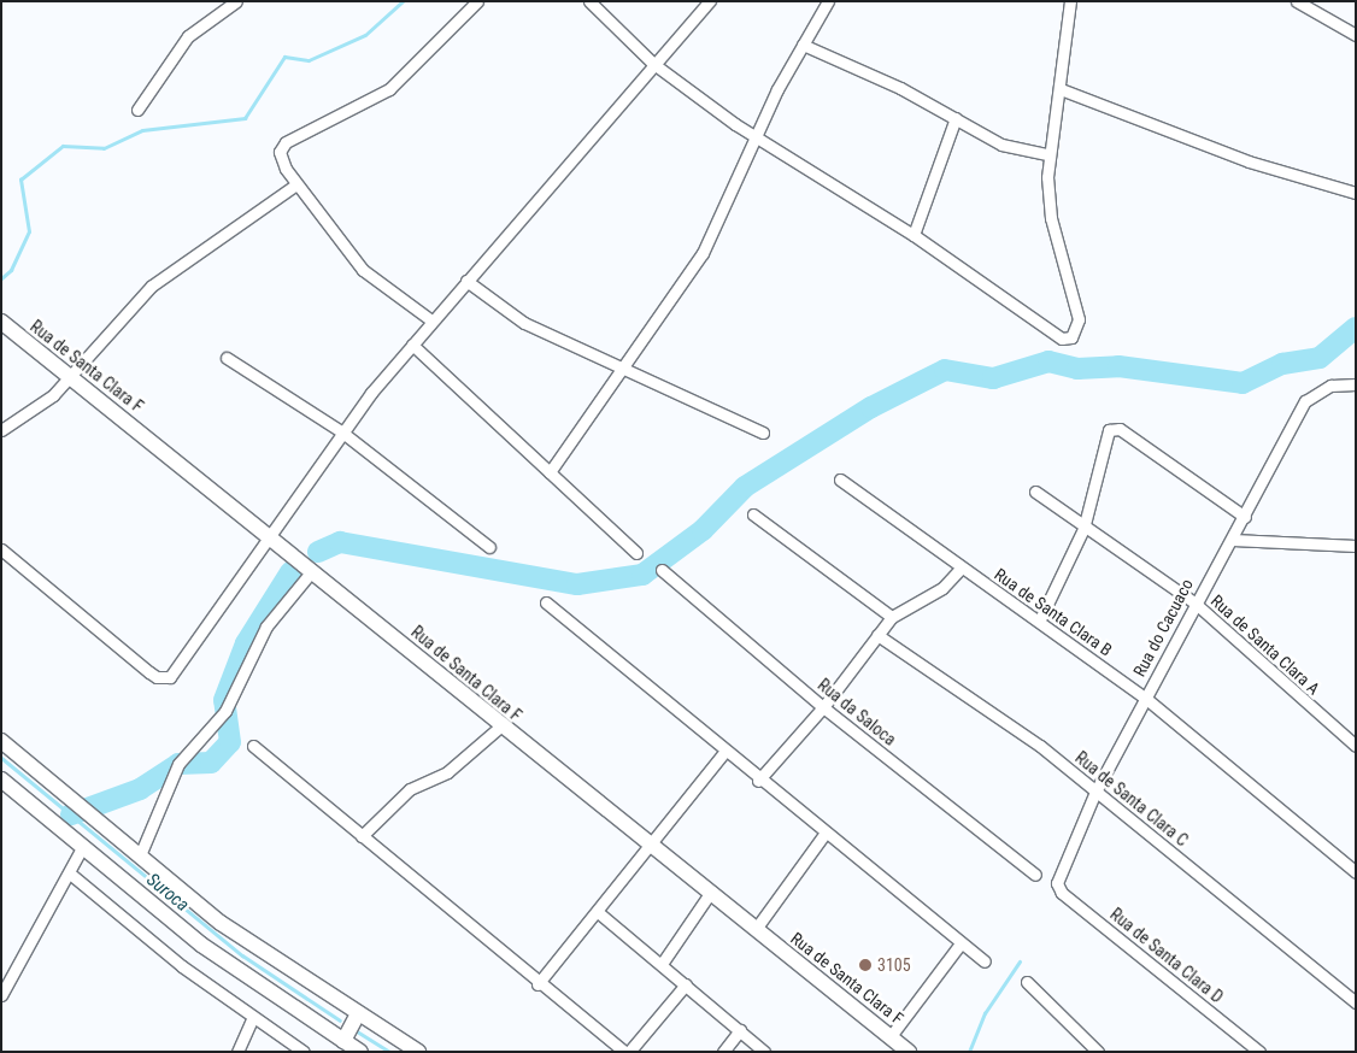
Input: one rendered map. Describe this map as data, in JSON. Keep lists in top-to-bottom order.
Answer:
{
  "streets": {
    "street": [
      "Rua de Santa Clara F",
      "Rua de Santa Clara B",
      "Rua do Cacuaco",
      "Rua de Santa Clara A",
      "Rua da Saloca",
      "Rua de Santa Clara C",
      "Rua de Santa Clara D"
    ]
  },
  "crossings": [
    ["Rua de Santa Clara B", "Rua do Cacuaco"],
    ["Rua do Cacuaco", "Rua de Santa Clara A"],
    ["Rua do Cacuaco", "Rua de Santa Clara C"],
    ["Rua do Cacuaco", "Rua de Santa Clara D"]
  ],
  "water": ["Suroca"],
  "places": ["3105"]
}
